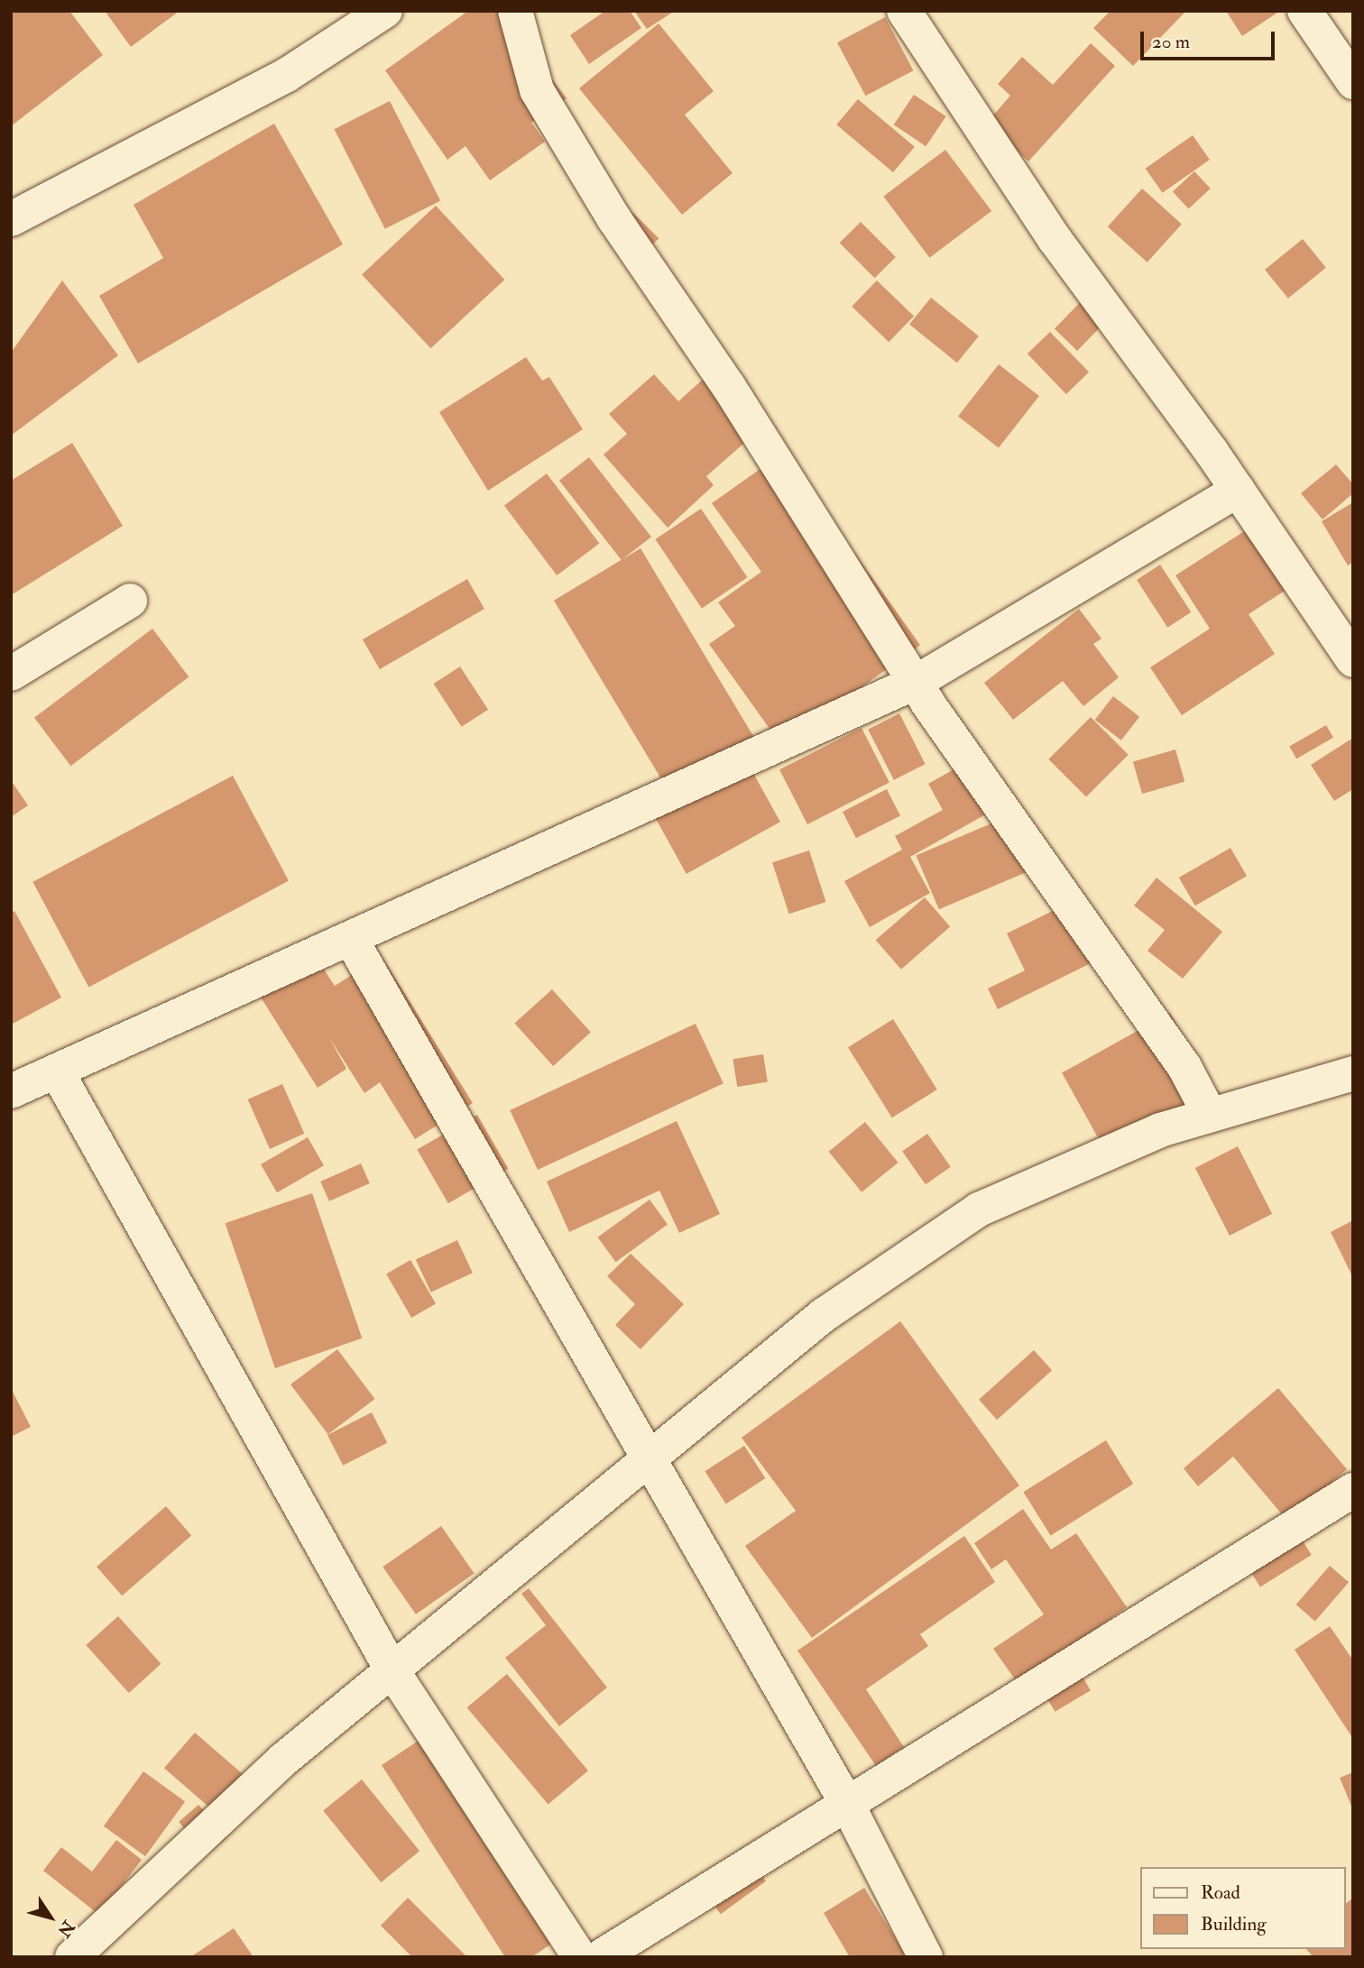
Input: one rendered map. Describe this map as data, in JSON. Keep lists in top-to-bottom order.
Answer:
{
  "legend": ["Road", "Building"],
  "scale_bar": "20 m",
  "north": "bottom right"
}
